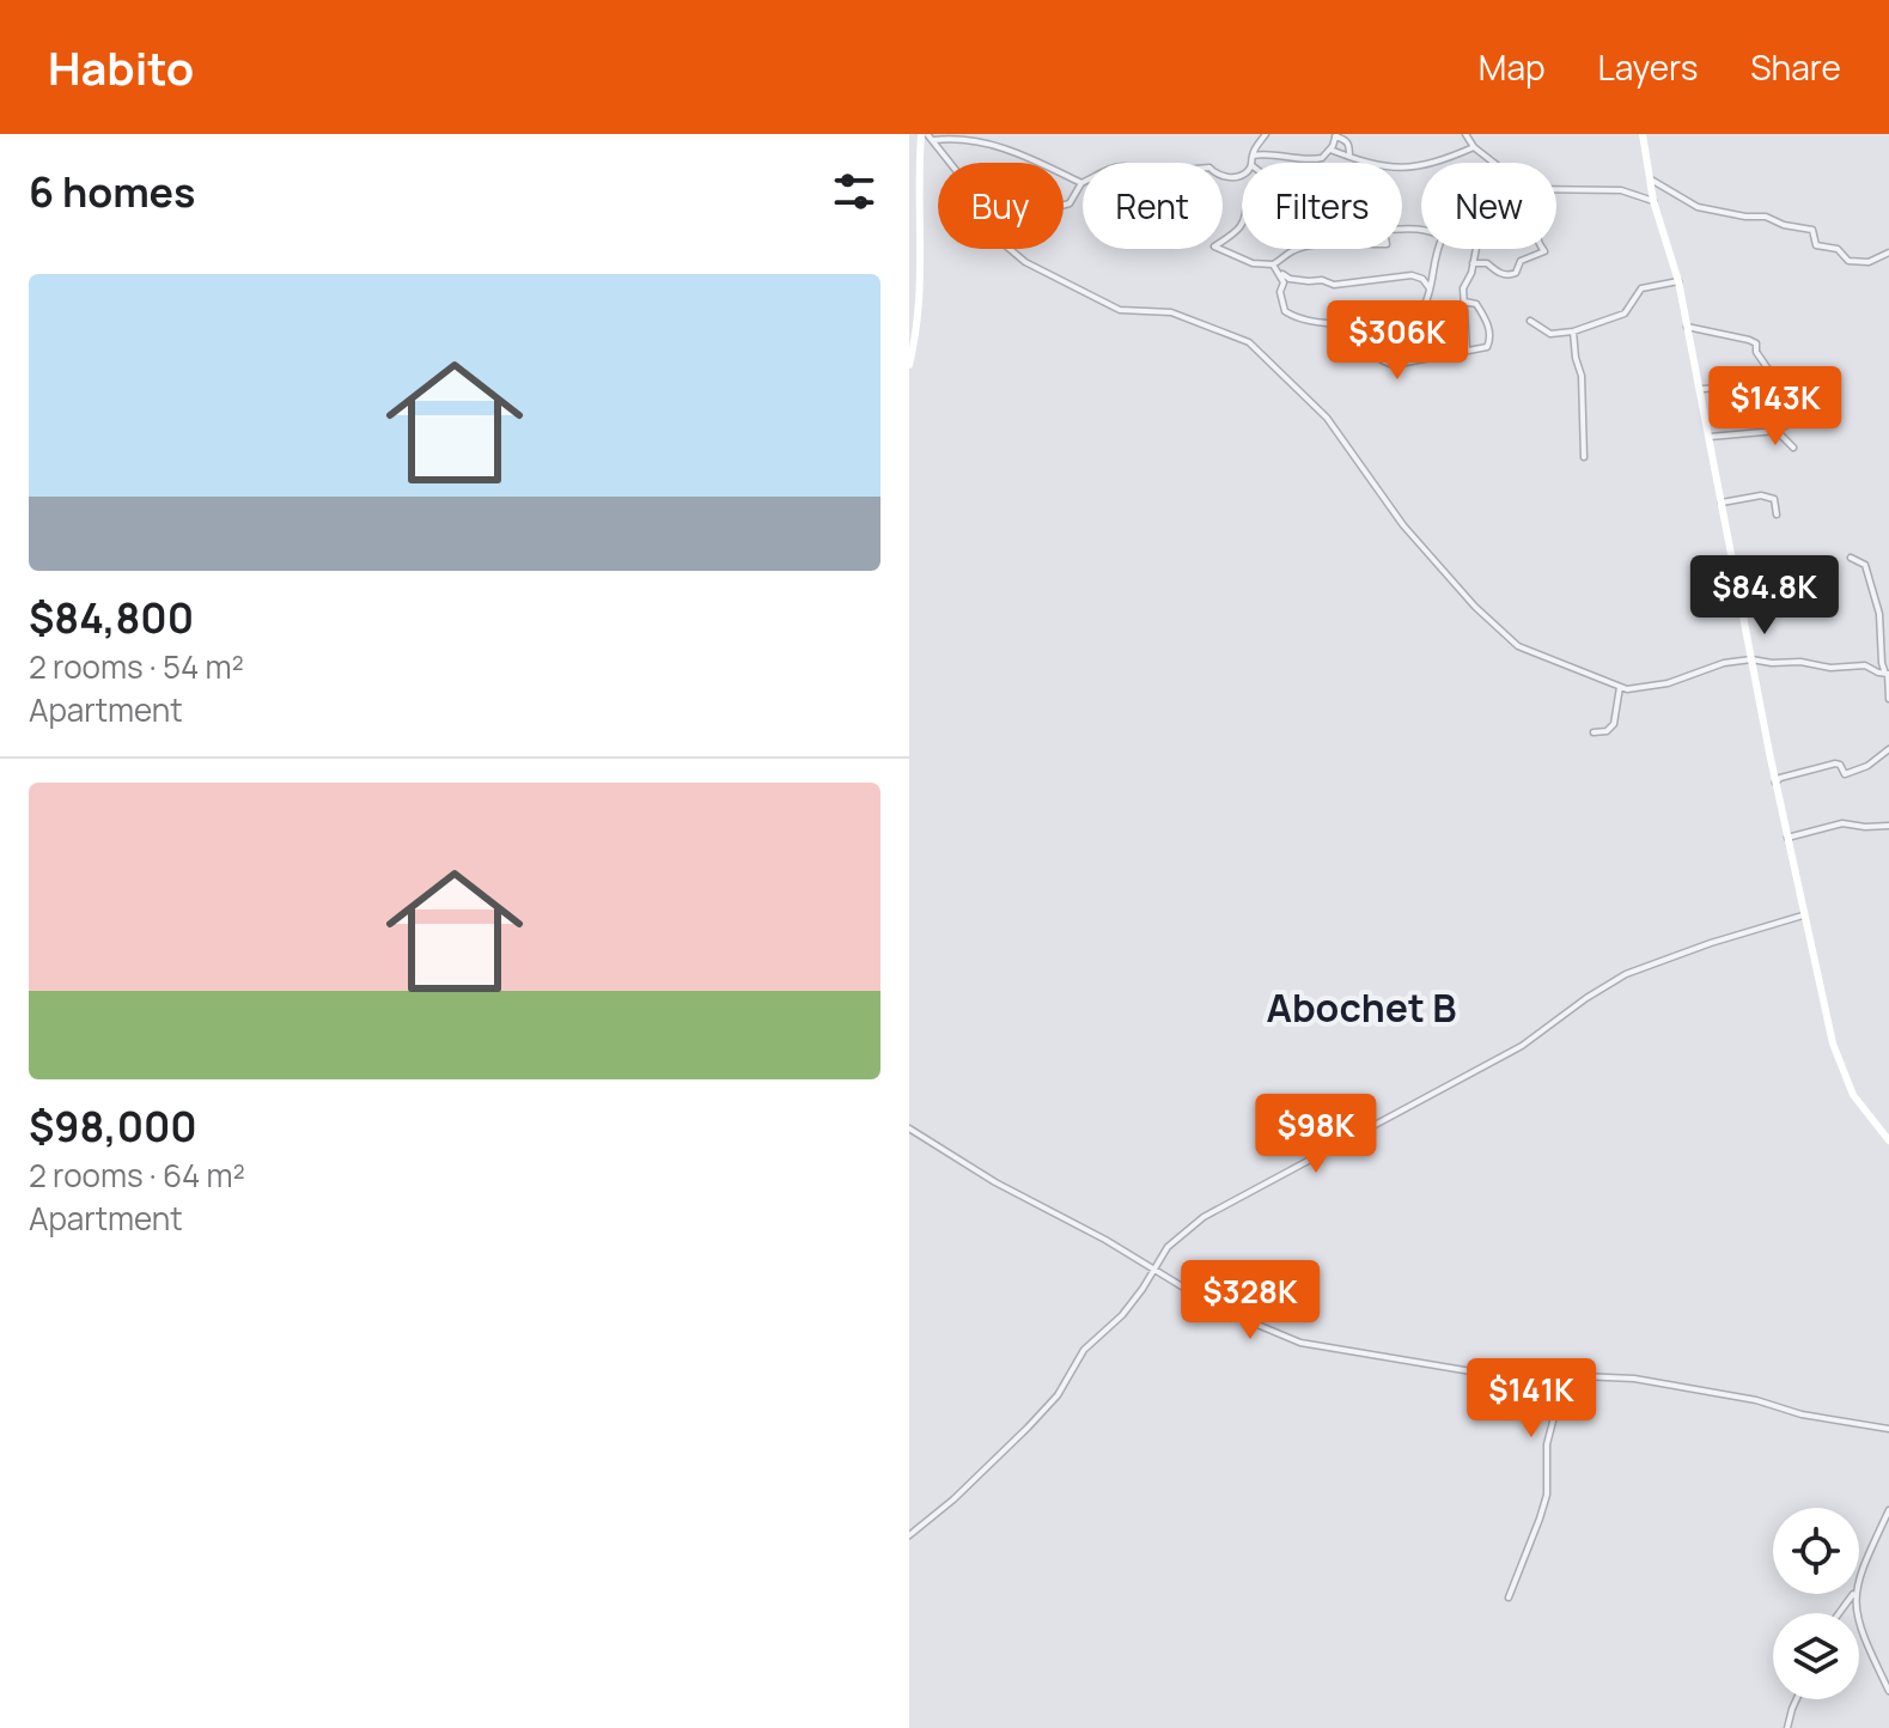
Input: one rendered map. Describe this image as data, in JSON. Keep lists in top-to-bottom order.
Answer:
{
  "districts": ["Abochet B"],
  "page": {
    "header": "Habito",
    "nav": ["Map", "Layers", "Share"],
    "heading": "6 homes",
    "chip": [
      "Buy",
      "Rent",
      "Filters",
      "New"
    ],
    "list": [
      {
        "name": "$84,800",
        "note": "2 rooms · 54 m² · Apartment"
      },
      {
        "name": "$98,000",
        "note": "2 rooms · 64 m² · Apartment"
      }
    ],
    "price": [
      "$306K",
      "$143K",
      "$84.8K",
      "$98K",
      "$328K",
      "$141K"
    ]
  }
}
